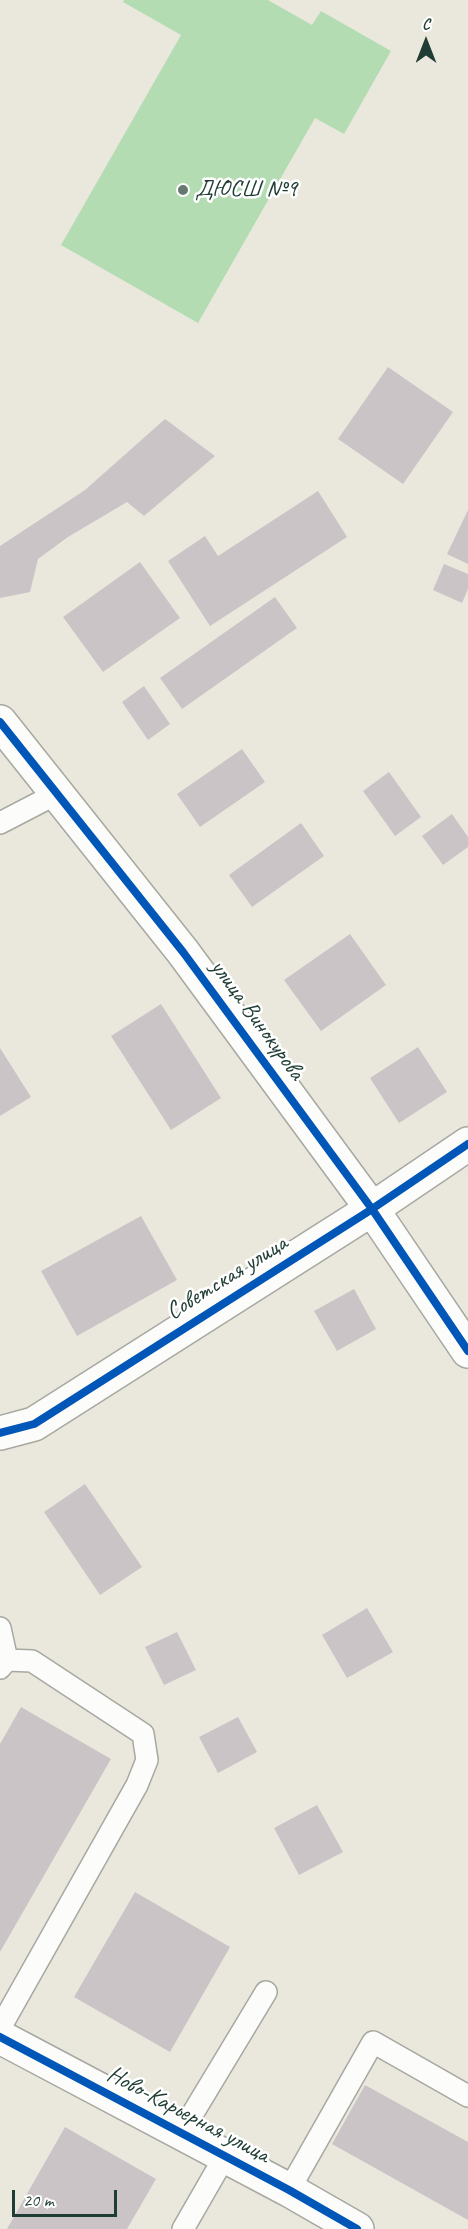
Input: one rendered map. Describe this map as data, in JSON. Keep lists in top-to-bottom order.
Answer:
{
  "streets": {
    "street": ["улица Винокурова", "Советская улица", "Ново-Карьерная улица"]
  },
  "crossings": [
    ["улица Винокурова", "Советская улица"]
  ],
  "places": ["ДЮСШ №9"],
  "scale_bar": "20 m",
  "north": "top"
}
